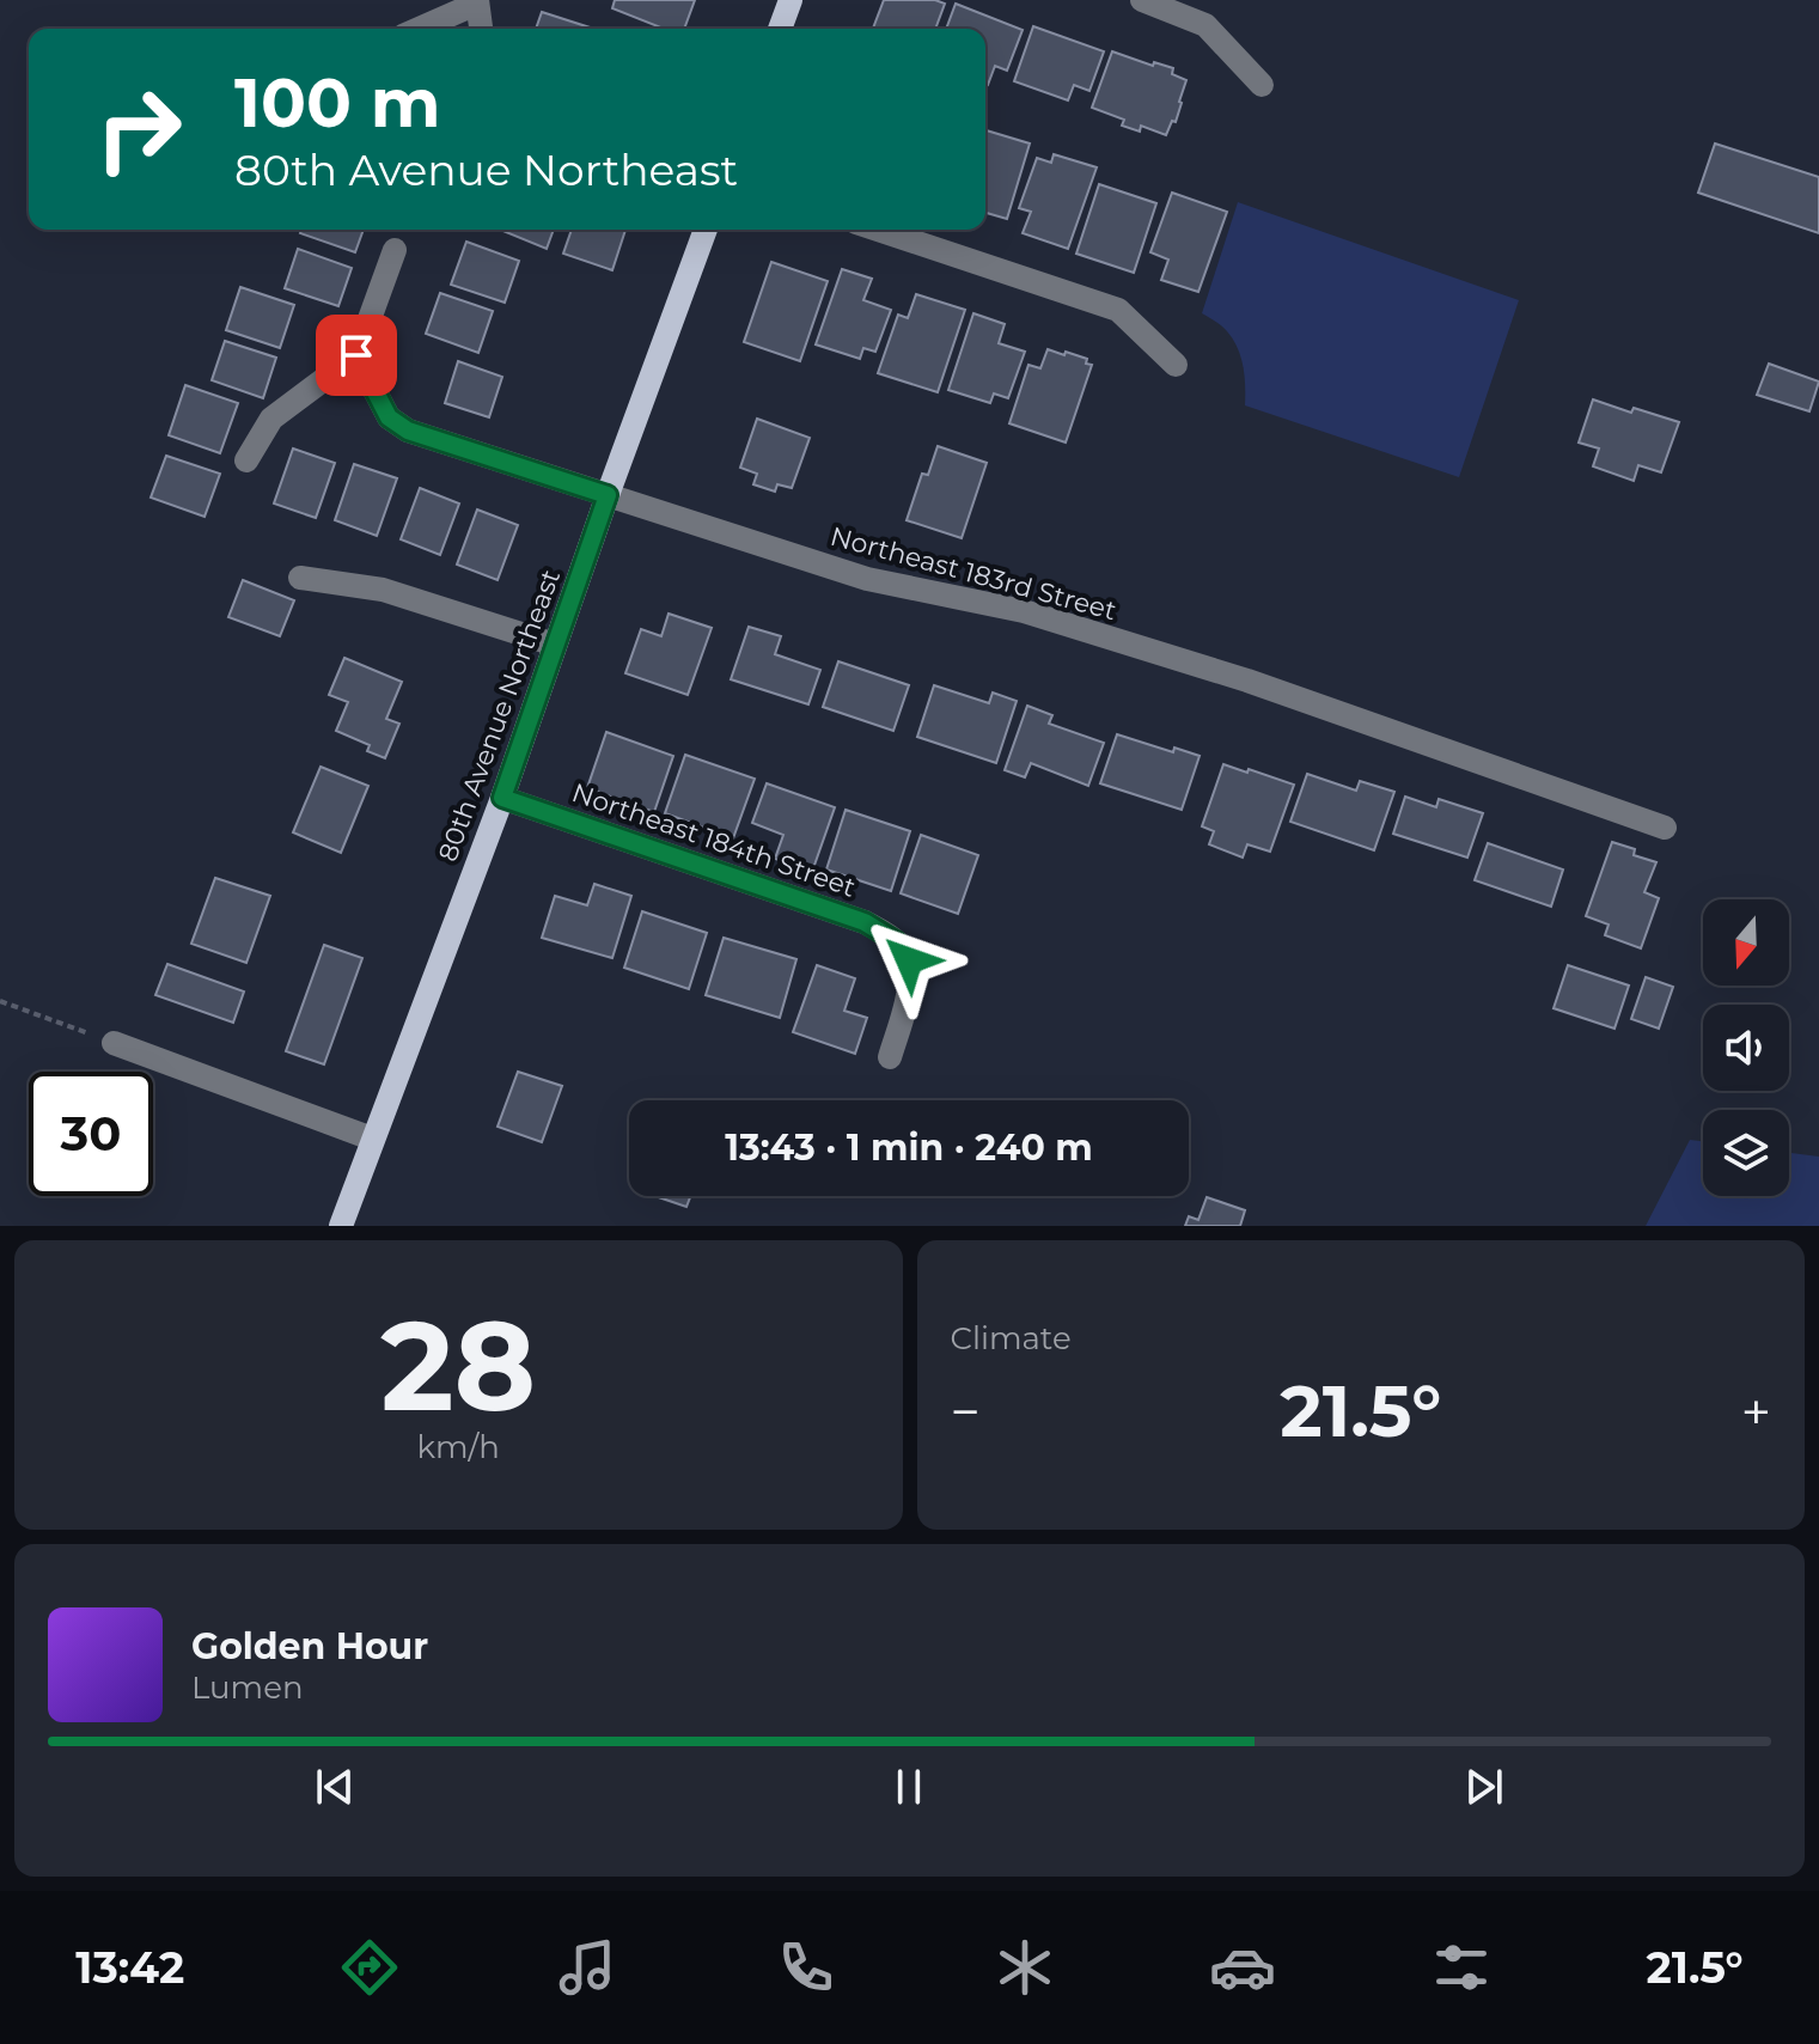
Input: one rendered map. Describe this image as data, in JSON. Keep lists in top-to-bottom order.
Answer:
{
  "streets": {
    "main road": ["80th Avenue Northeast"],
    "street": ["Northeast 183rd Street", "Northeast 184th Street"]
  },
  "crossings": [
    ["Northeast 183rd Street", "80th Avenue Northeast"],
    ["80th Avenue Northeast", "Northeast 184th Street"]
  ],
  "north": "bottom",
  "page": {
    "turn": ["100 m", "80th Avenue Northeast"],
    "limit": "30",
    "trip": "13:43 · 1 min · 240 m",
    "tile": [
      ["28", "km/h"],
      "Climate"
    ],
    "heat": ["−", "21.5°", "+"],
    "song": ["Golden Hour", "Lumen"],
    "tabs": ["13:42", "21.5°"]
  }
}
